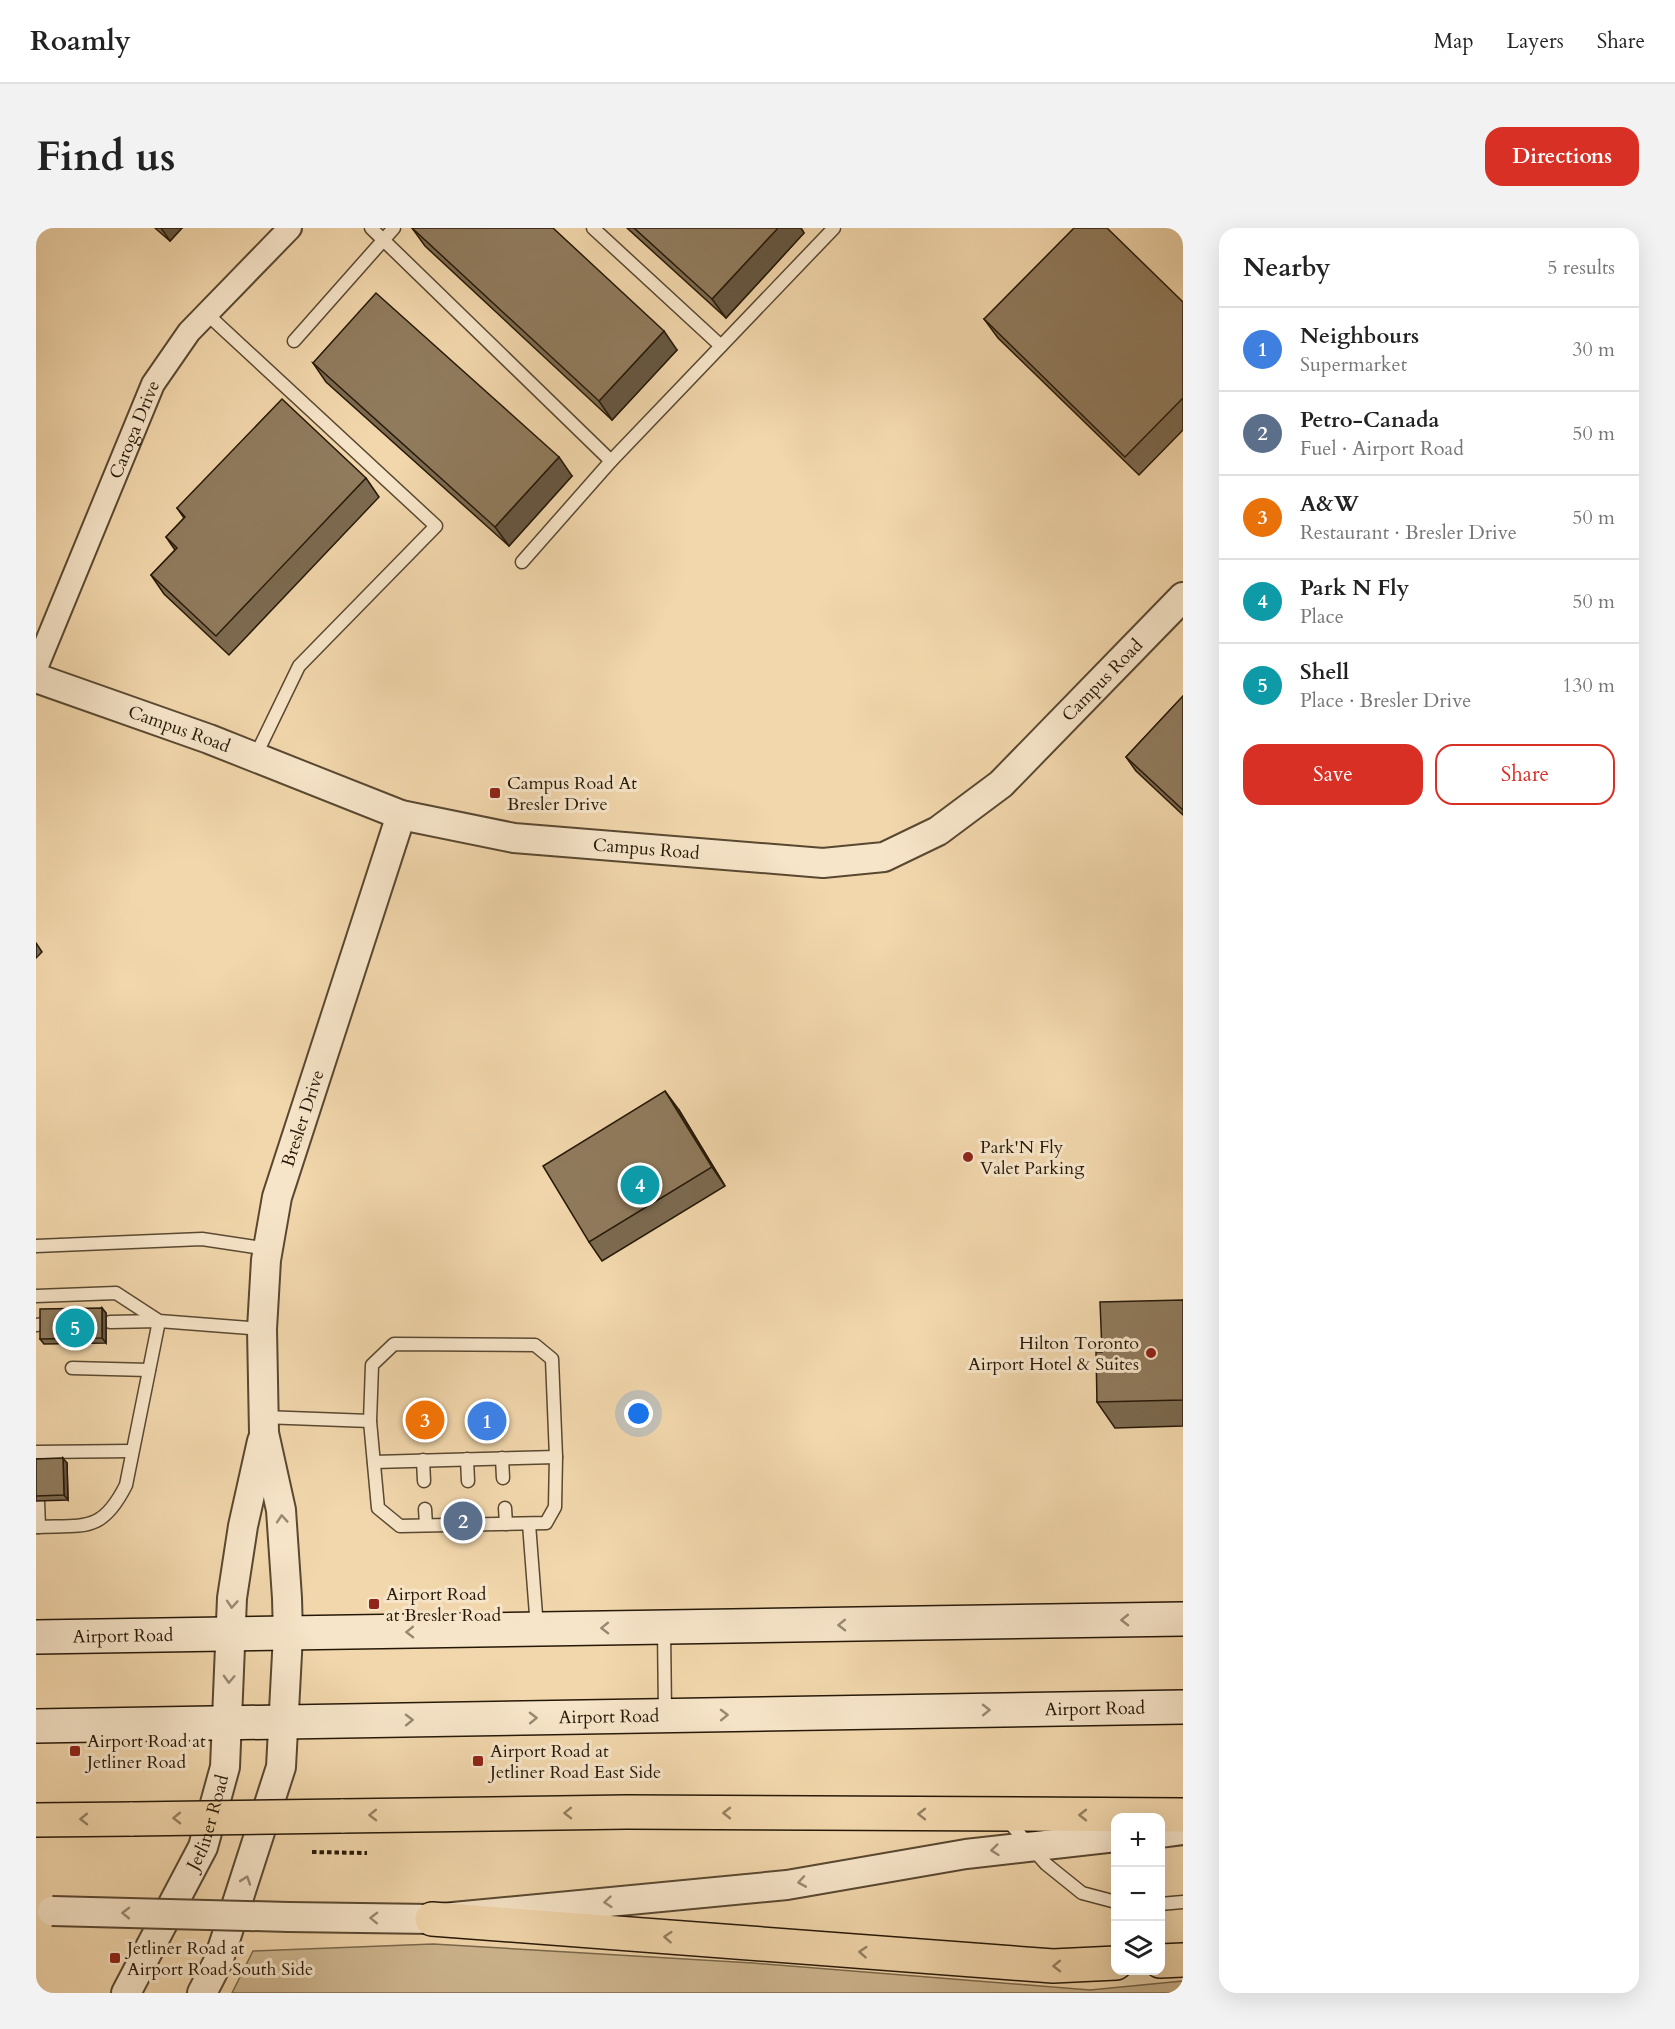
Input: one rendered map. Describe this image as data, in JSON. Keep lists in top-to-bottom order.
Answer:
{
  "streets": {
    "main road": ["Airport Road"],
    "street": [
      "Caroga Drive",
      "Campus Road",
      "Bresler Drive",
      "Jetliner Road"
    ]
  },
  "crossings": [
    ["Campus Road", "Bresler Drive"],
    ["Bresler Drive", "Airport Road"],
    ["Bresler Drive", "Jetliner Road"],
    ["Airport Road", "Jetliner Road"]
  ],
  "places": {
    "transit": [
      "Campus Road At Bresler Drive",
      "Airport Road at Bresler Road",
      "Airport Road at Jetliner Road",
      "Airport Road at Jetliner Road East Side",
      "Jetliner Road at Airport Road South Side"
    ],
    "other": ["Park'N Fly Valet Parking", "Hilton Toronto Airport Hotel & Suites"]
  },
  "page": {
    "header": "Roamly",
    "nav": ["Map", "Layers", "Share"],
    "buttons": [
      "Directions",
      ["Save", "Share"]
    ],
    "title": "Find us",
    "heading": ["Nearby", "5 results"],
    "list": [
      {
        "mark": "1",
        "name": "Neighbours",
        "note": "Supermarket",
        "value": "30 m"
      },
      {
        "mark": "2",
        "name": "Petro-Canada",
        "note": "Fuel · Airport Road",
        "value": "50 m"
      },
      {
        "mark": "3",
        "name": "A&W",
        "note": "Restaurant · Bresler Drive",
        "value": "50 m"
      },
      {
        "mark": "4",
        "name": "Park N Fly",
        "note": "Place",
        "value": "50 m"
      },
      {
        "mark": "5",
        "name": "Shell",
        "note": "Place · Bresler Drive",
        "value": "130 m"
      }
    ],
    "pins": [
      "4",
      "5",
      "3",
      "1",
      "2"
    ],
    "map_buttons": ["+", "−"]
  }
}
